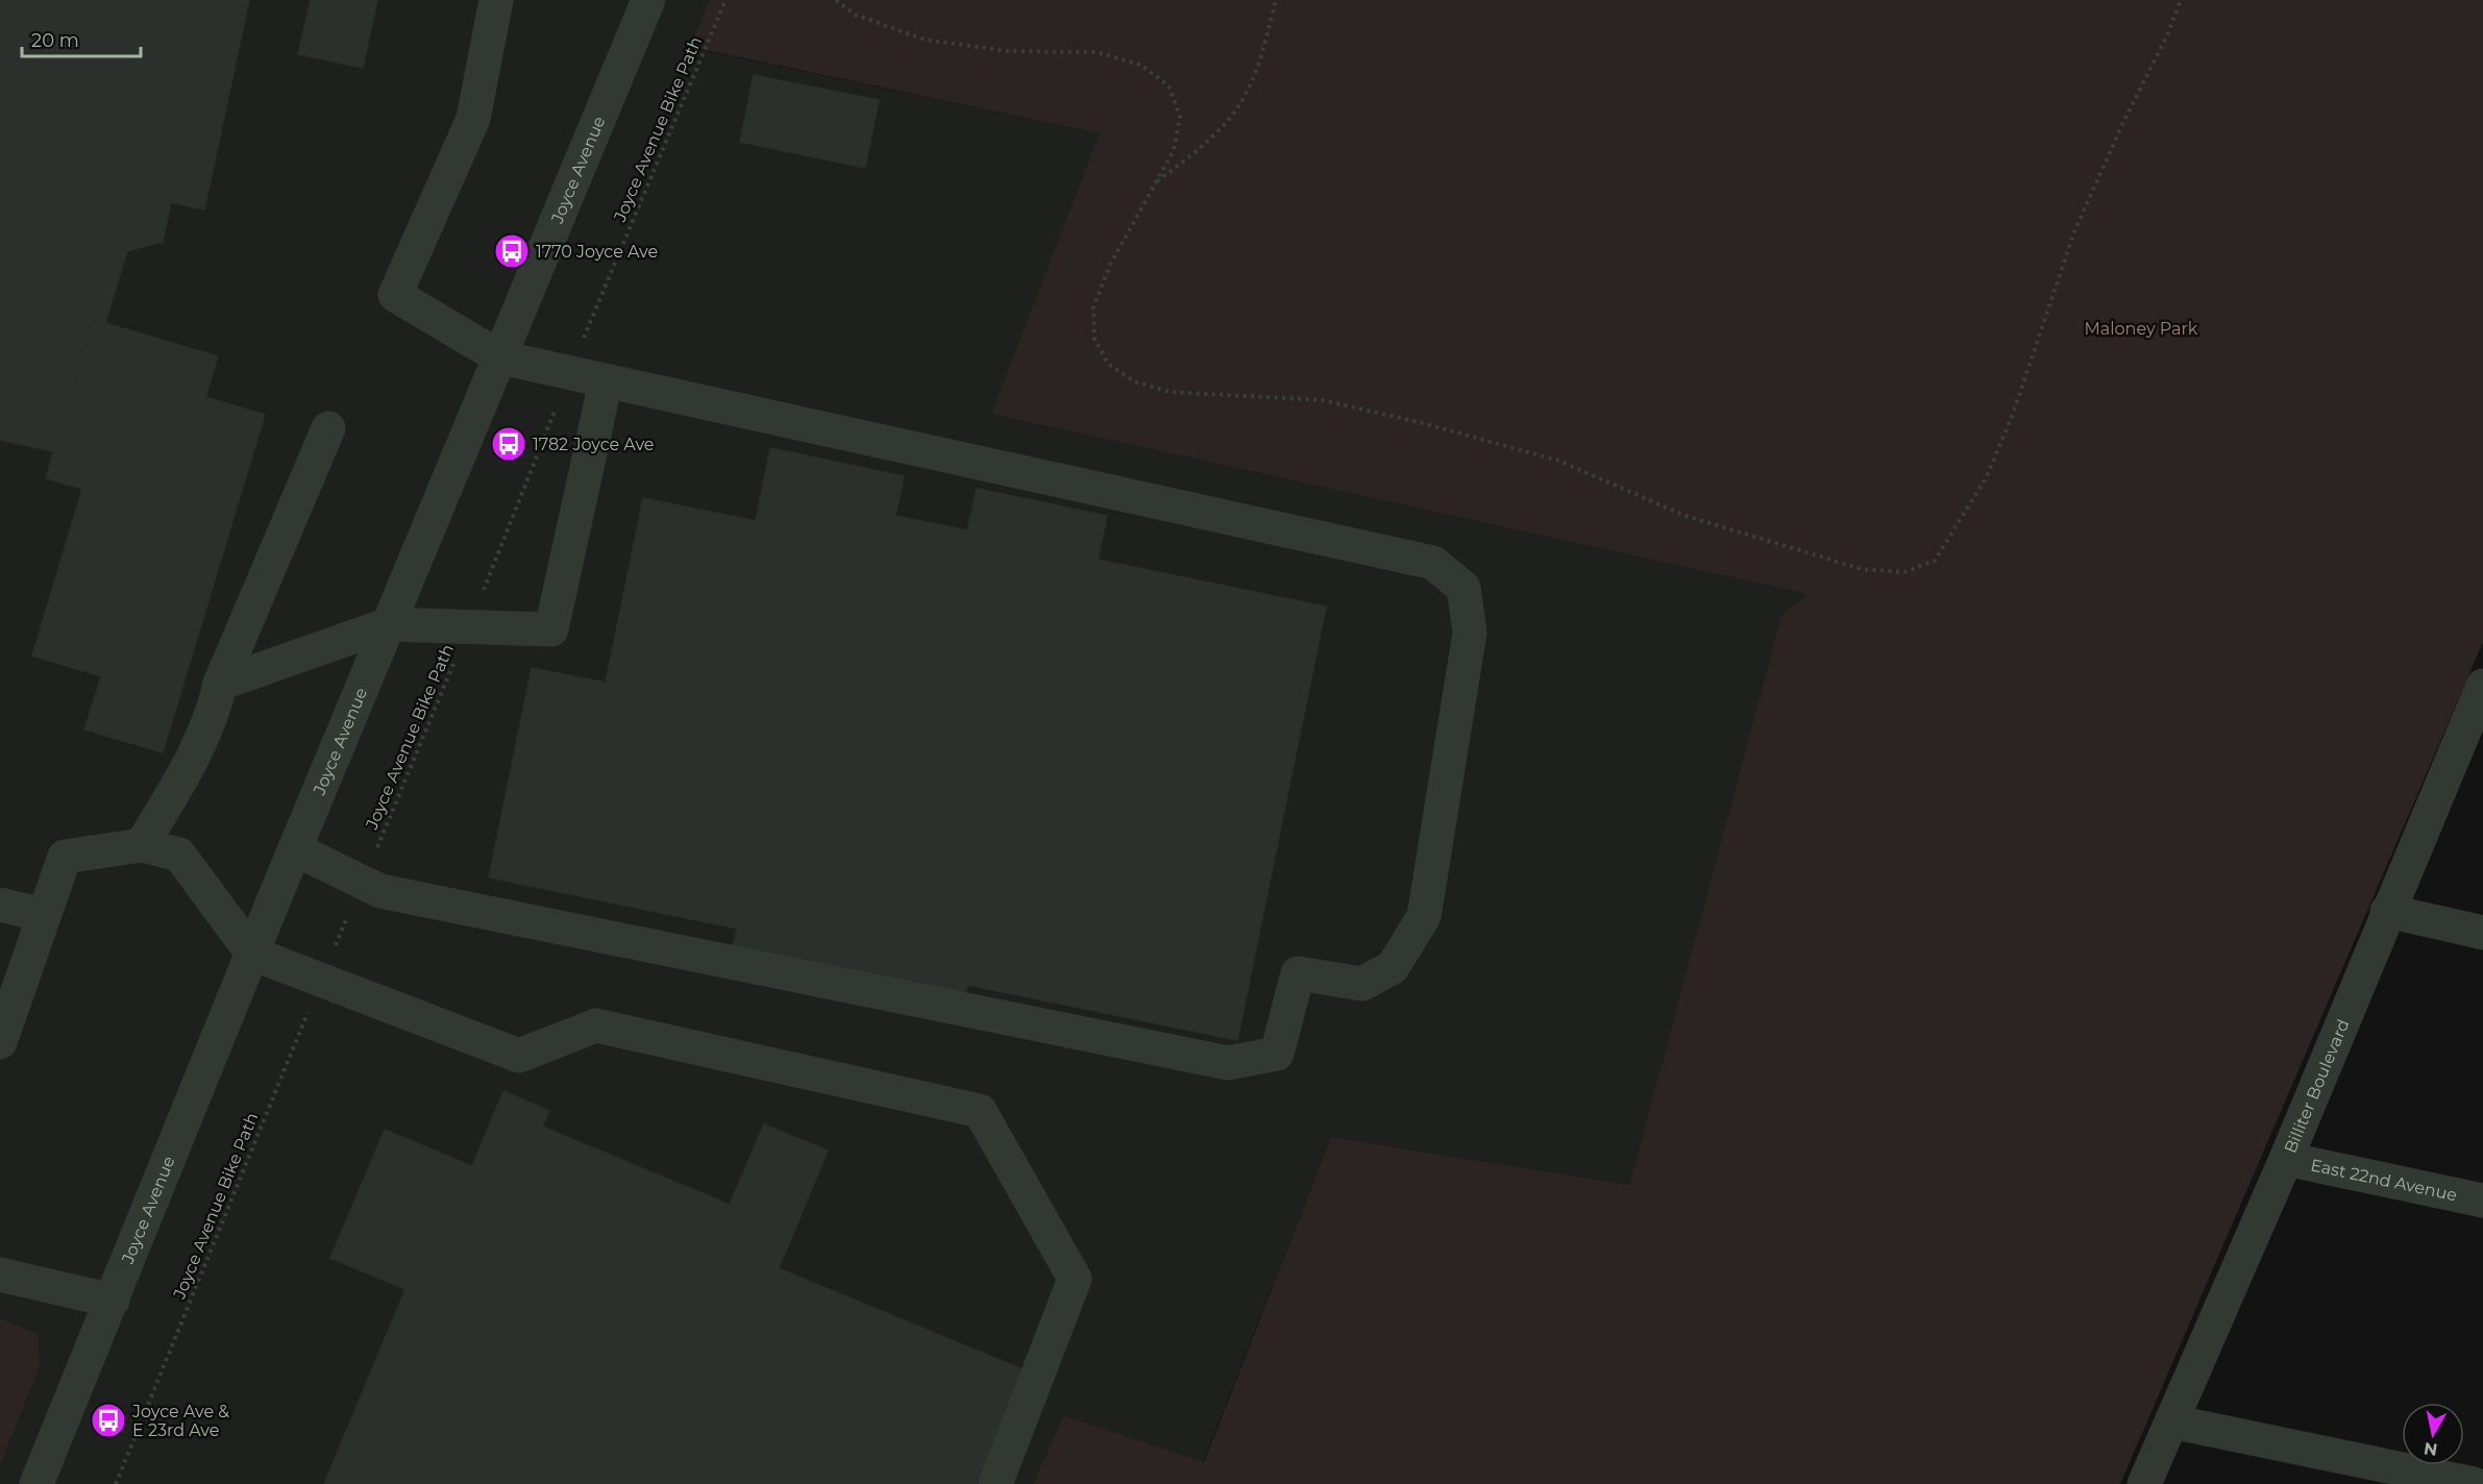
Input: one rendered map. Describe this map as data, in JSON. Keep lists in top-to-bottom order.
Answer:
{
  "streets": {
    "street": ["Joyce Avenue", "Billiter Boulevard", "East 22nd Avenue"],
    "path": ["Joyce Avenue Bike Path"]
  },
  "crossings": [
    ["Billiter Boulevard", "East 22nd Avenue"]
  ],
  "parks": ["Maloney Park"],
  "places": {
    "bus stop": ["1770 Joyce Ave", "1782 Joyce Ave", "Joyce Ave & E 23rd Ave"]
  },
  "scale_bar": "20 m",
  "north": "bottom"
}
